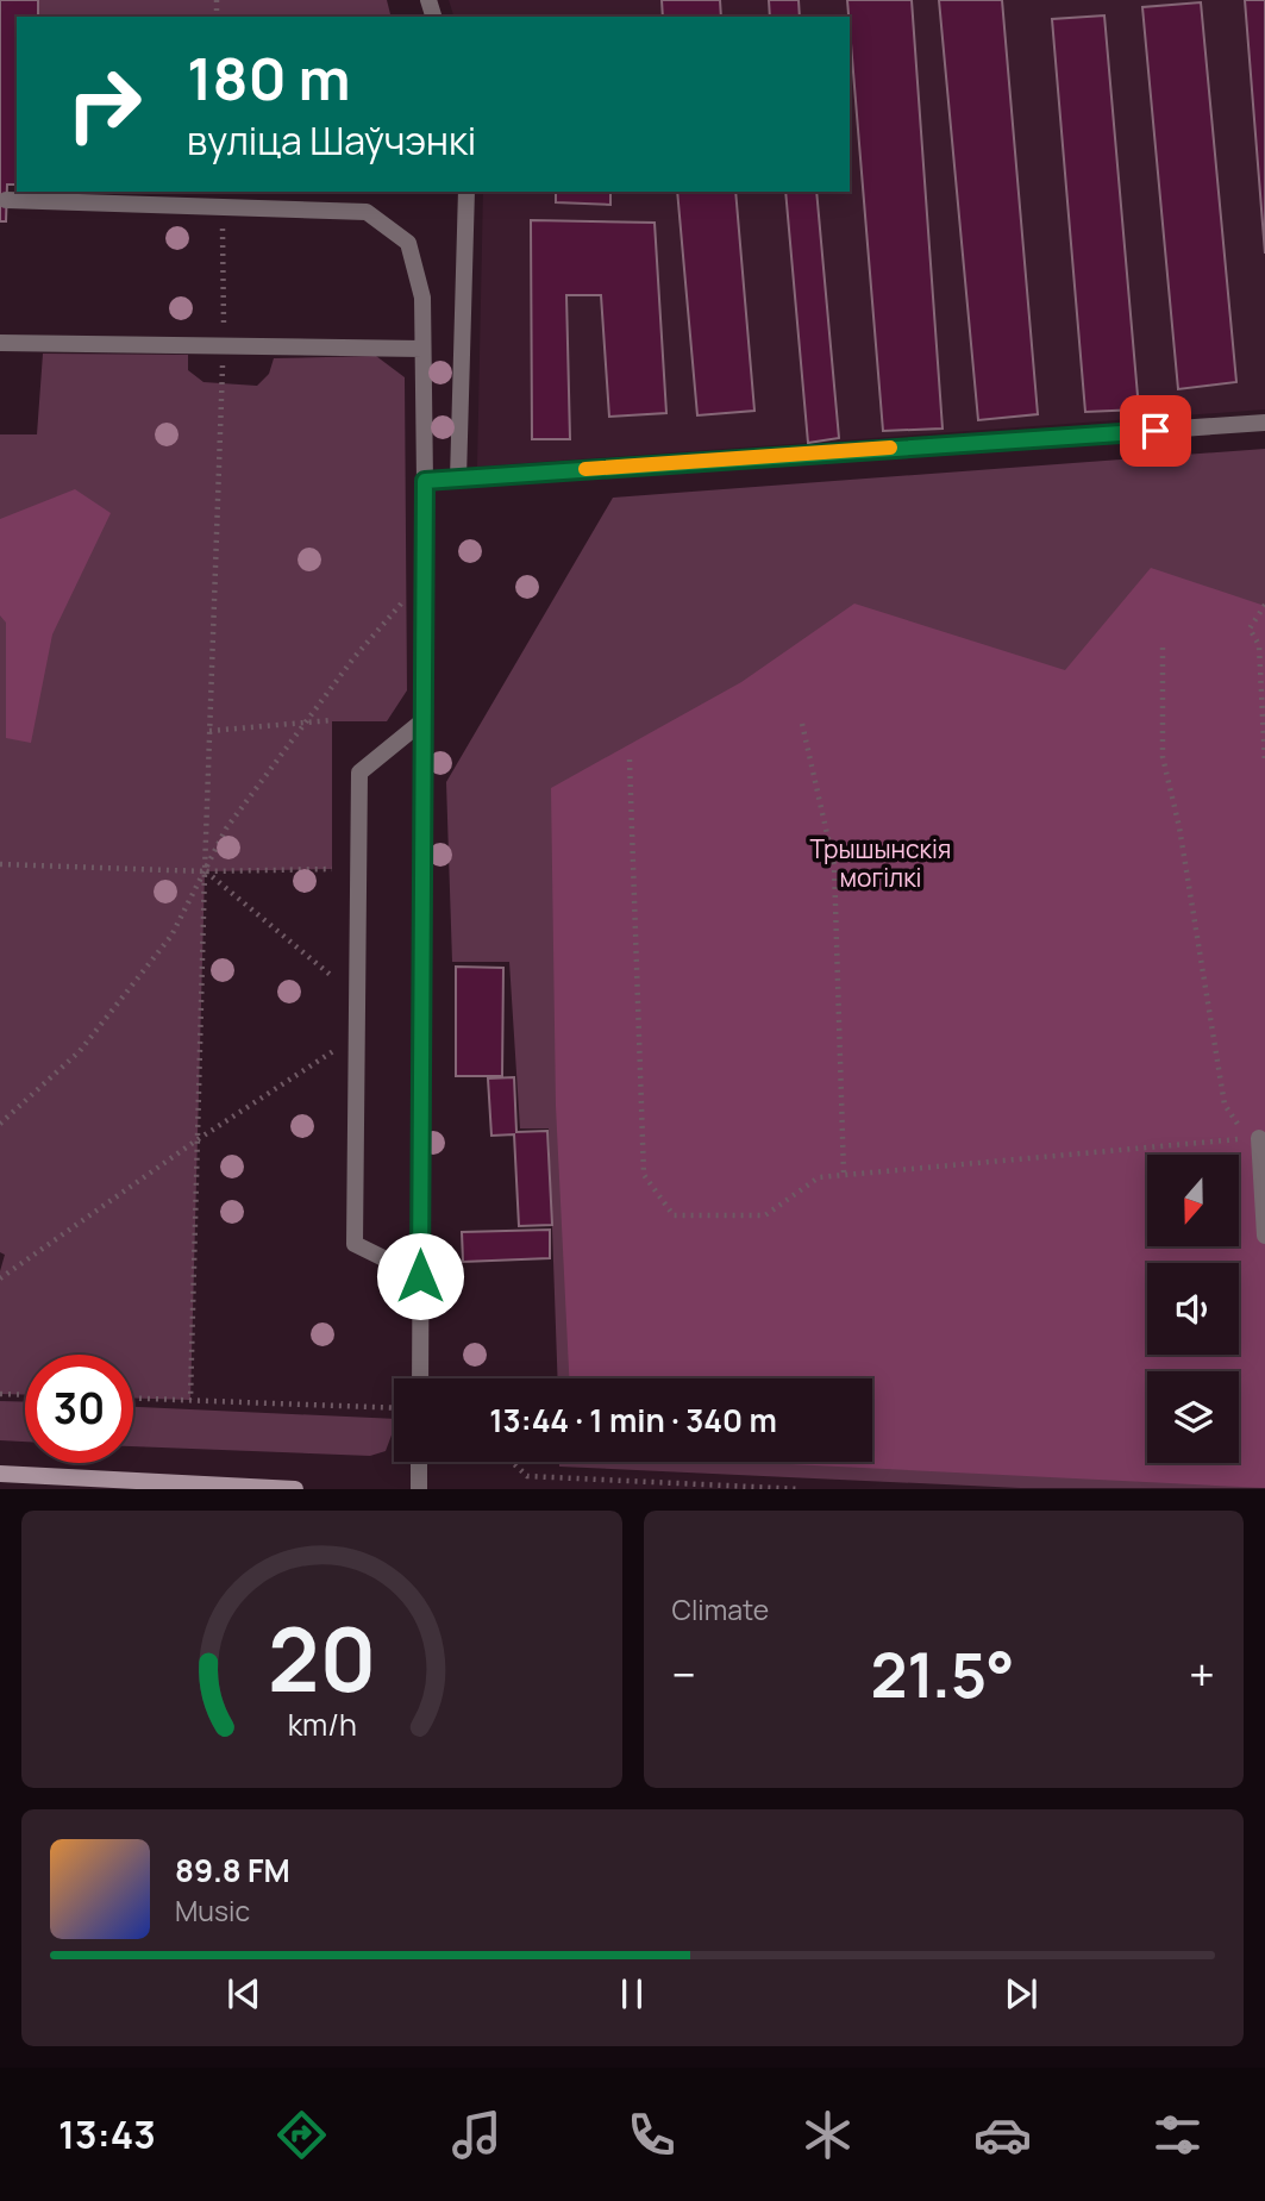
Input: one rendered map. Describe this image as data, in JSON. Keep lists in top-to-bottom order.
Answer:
{
  "parks": ["Трышынскія могілкі"],
  "north": "bottom",
  "page": {
    "turn": ["180 m", "вуліца Шаўчэнкі"],
    "limit": "30",
    "trip": "13:44 · 1 min · 340 m",
    "tile": "Climate",
    "heat": ["−", "21.5°", "+"],
    "song": ["89.8 FM", "Music"],
    "tabs": "13:43",
    "gauge": ["20", "km/h"]
  }
}
